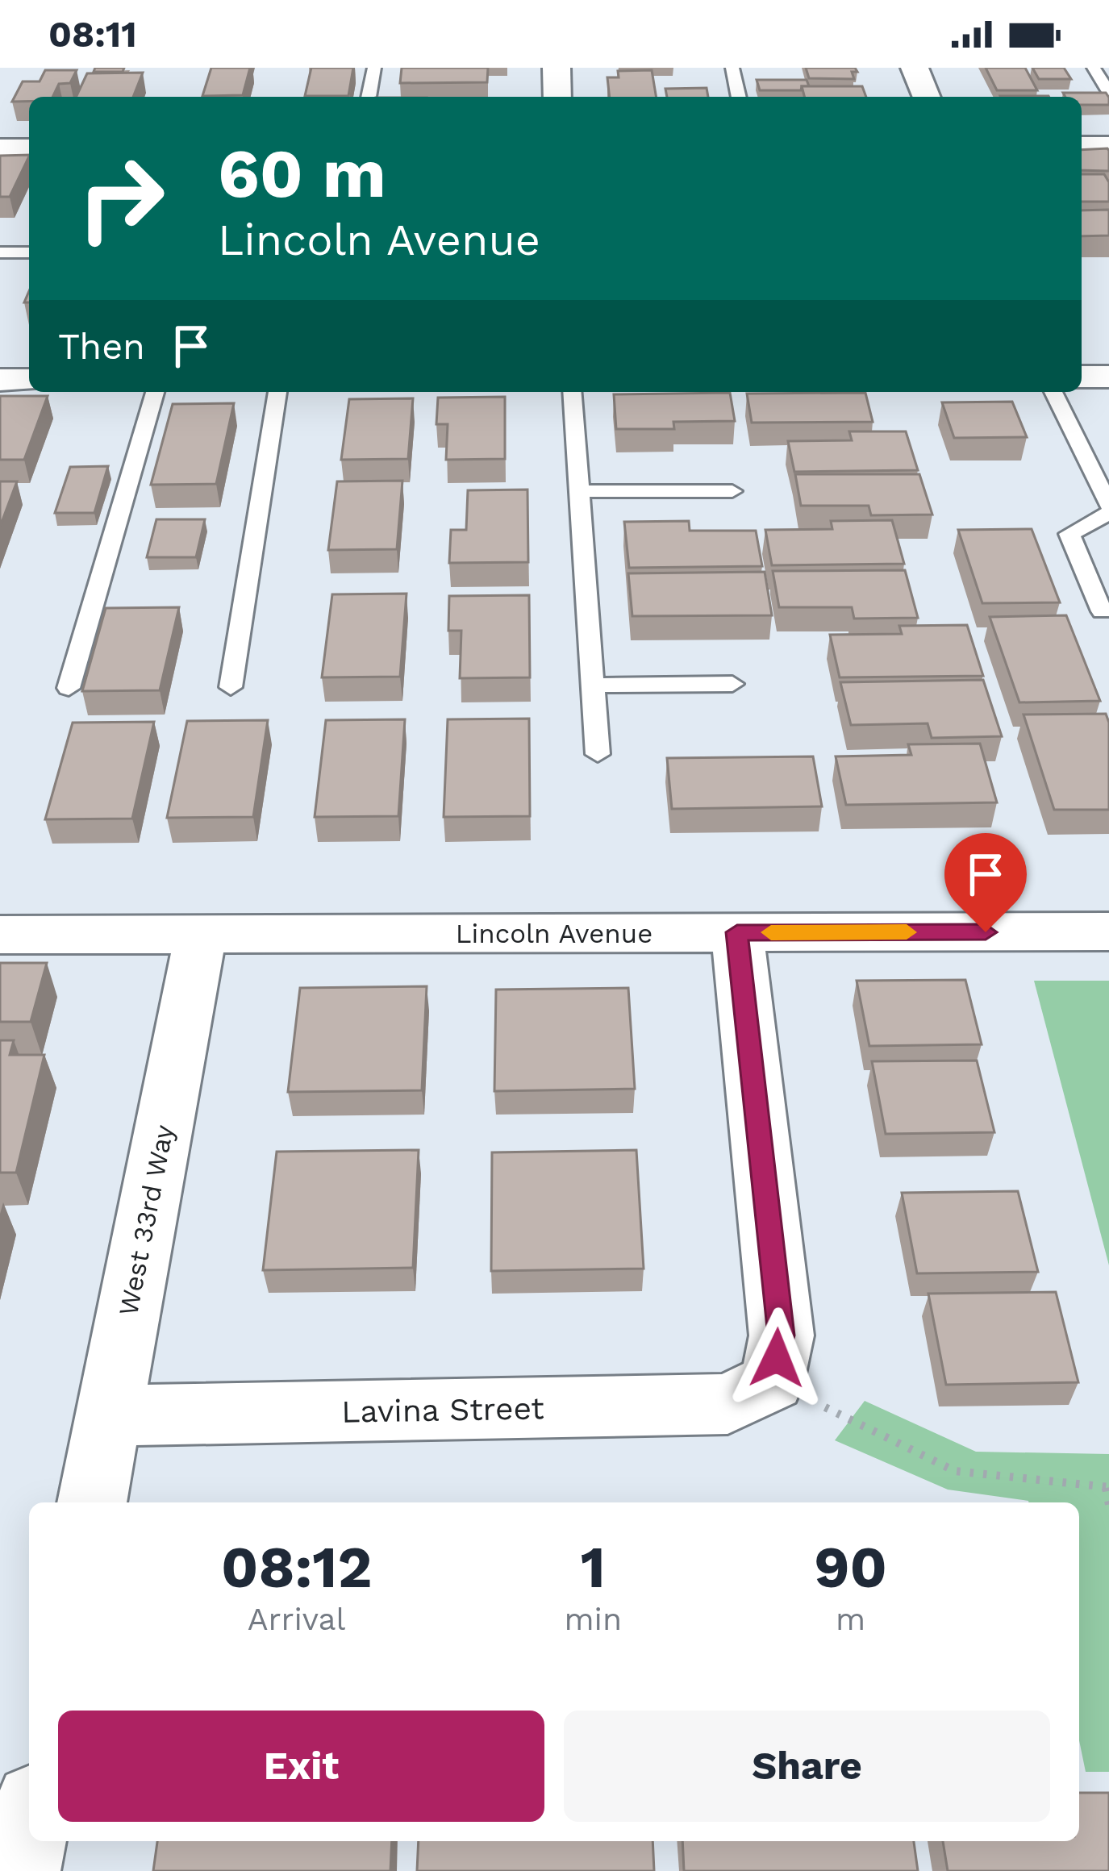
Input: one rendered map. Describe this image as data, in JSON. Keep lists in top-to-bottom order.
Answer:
{
  "streets": {
    "street": ["Lincoln Avenue", "West 33rd Way", "Lavina Street"]
  },
  "crossings": [
    ["Lincoln Avenue", "West 33rd Way"],
    ["West 33rd Way", "Lavina Street"]
  ],
  "page": {
    "status": "08:11",
    "turn": ["60 m", "Lincoln Avenue"],
    "then": "Then",
    "eta": [
      "08:12",
      "Arrival",
      "1",
      "min",
      "90",
      "m"
    ],
    "buttons": ["Exit", "Share"]
  }
}
